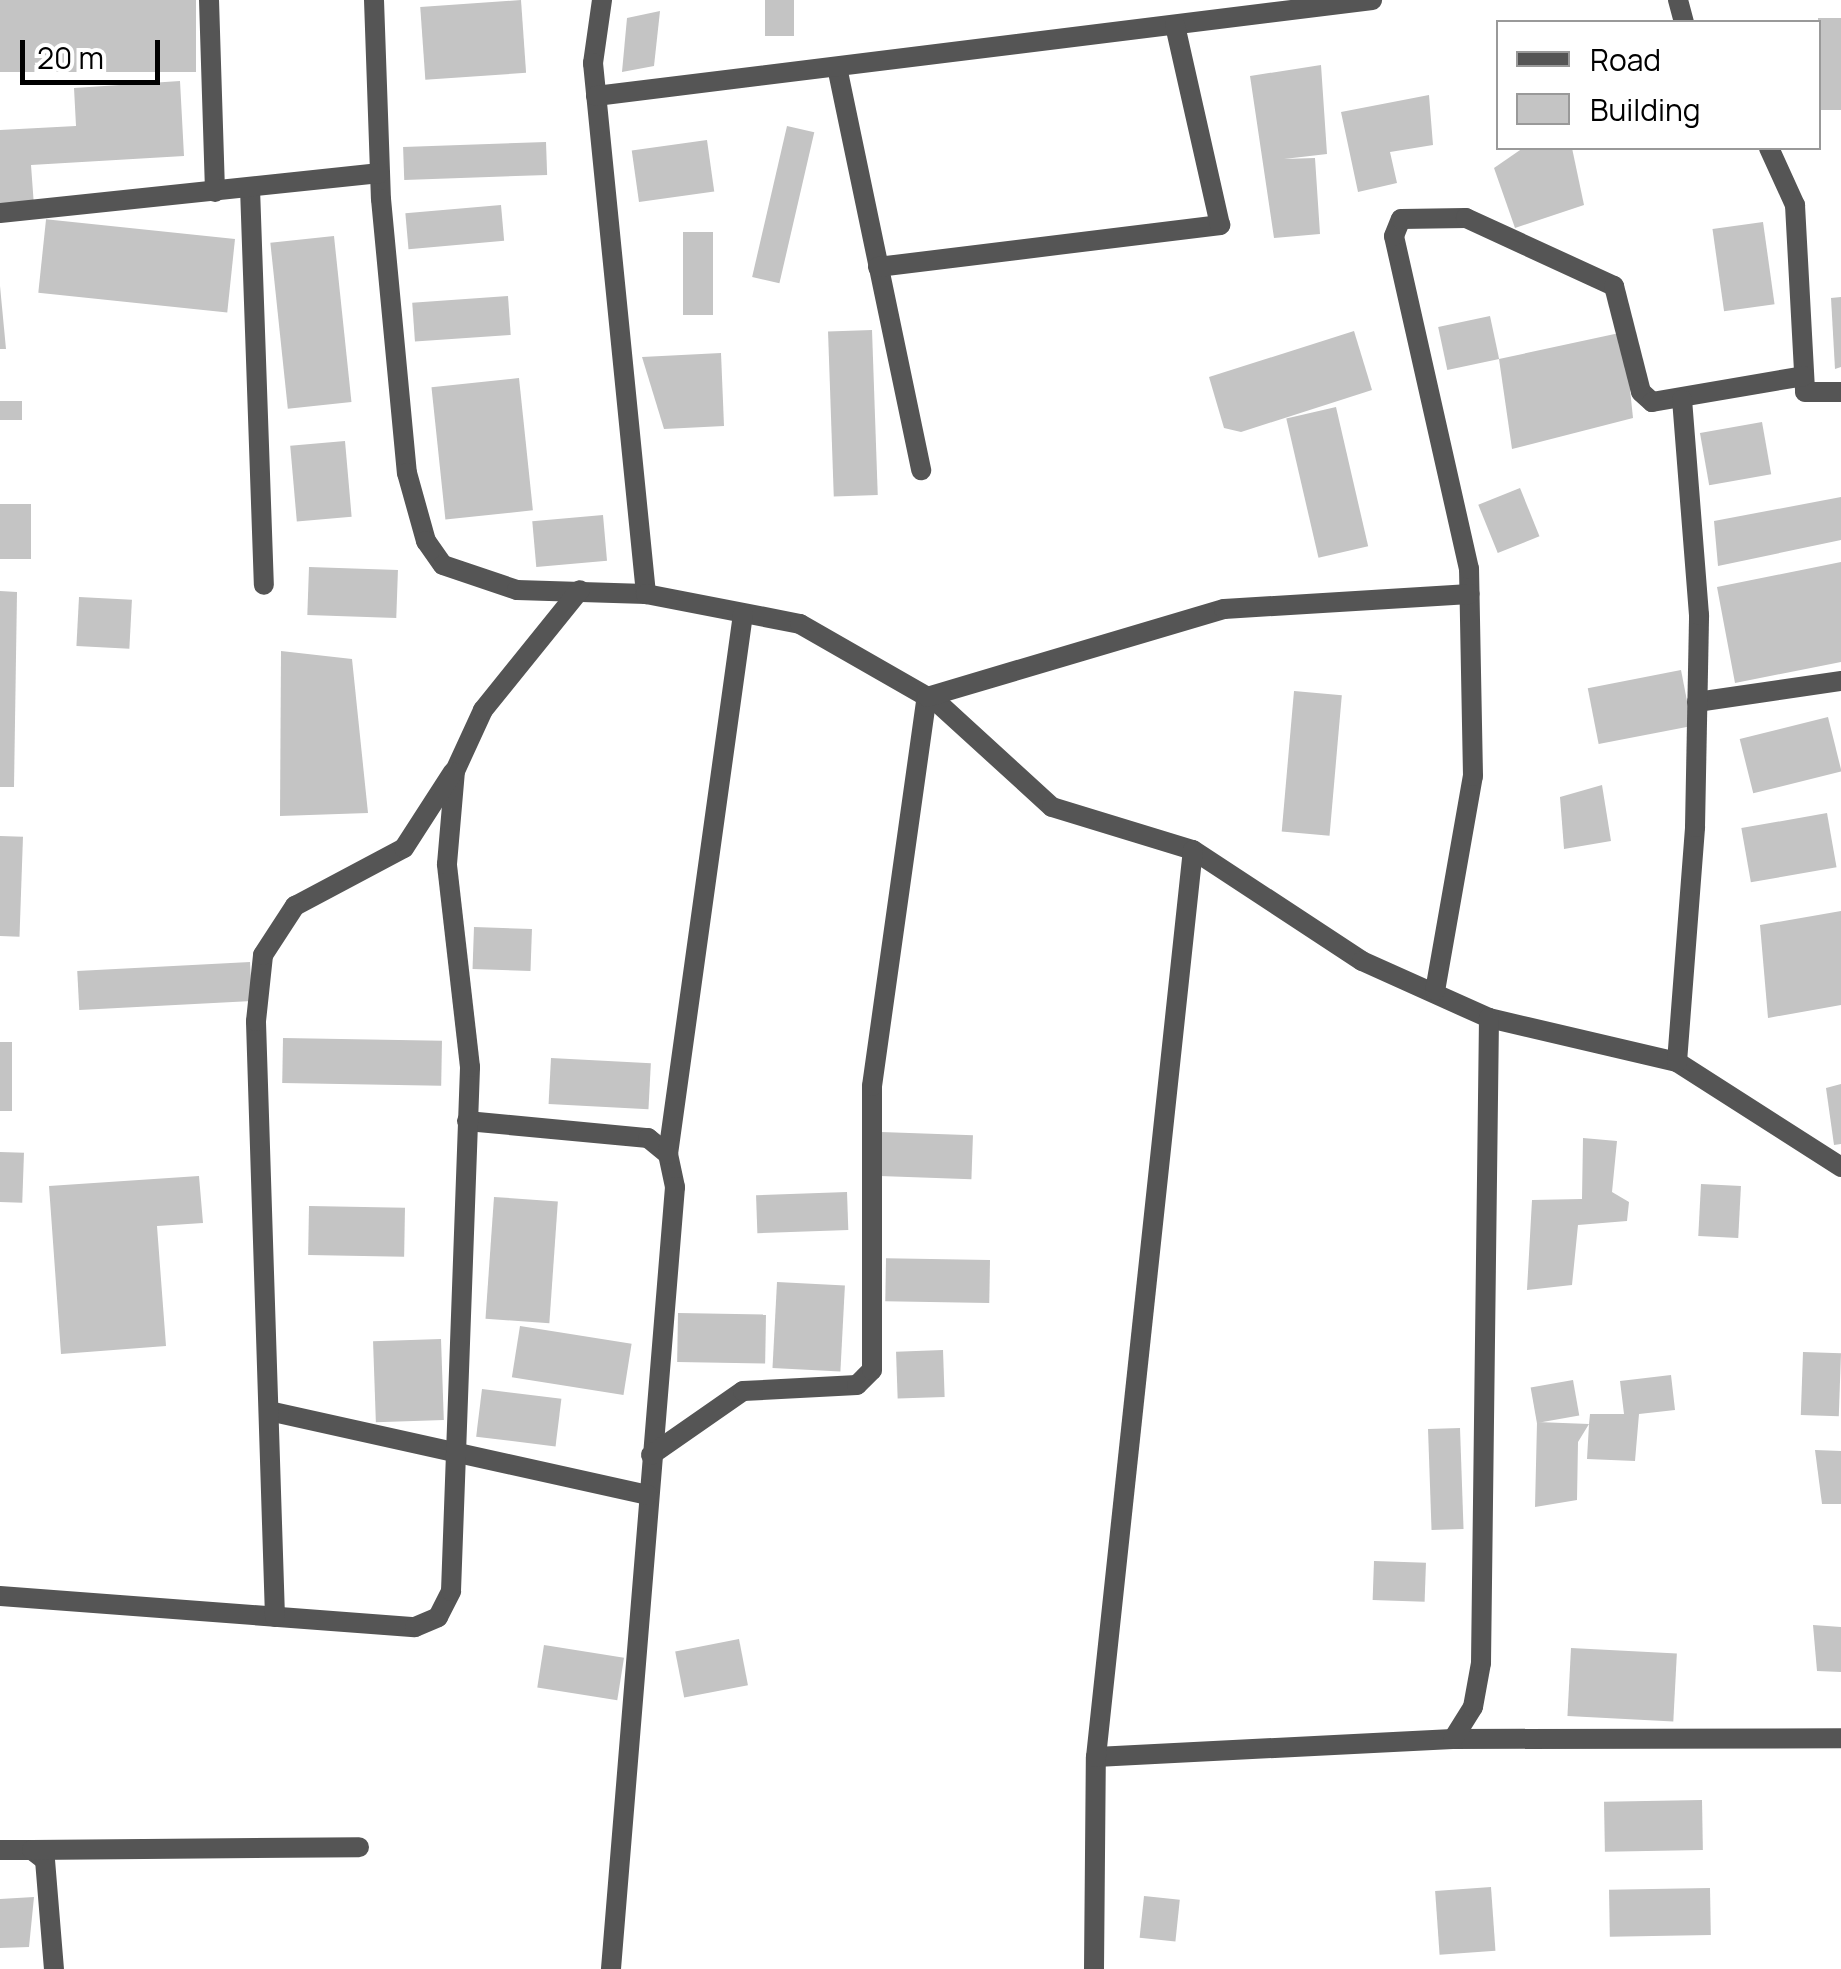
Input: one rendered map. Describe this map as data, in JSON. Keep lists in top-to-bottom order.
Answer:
{
  "legend": ["Road", "Building"],
  "scale_bar": "20 m"
}
